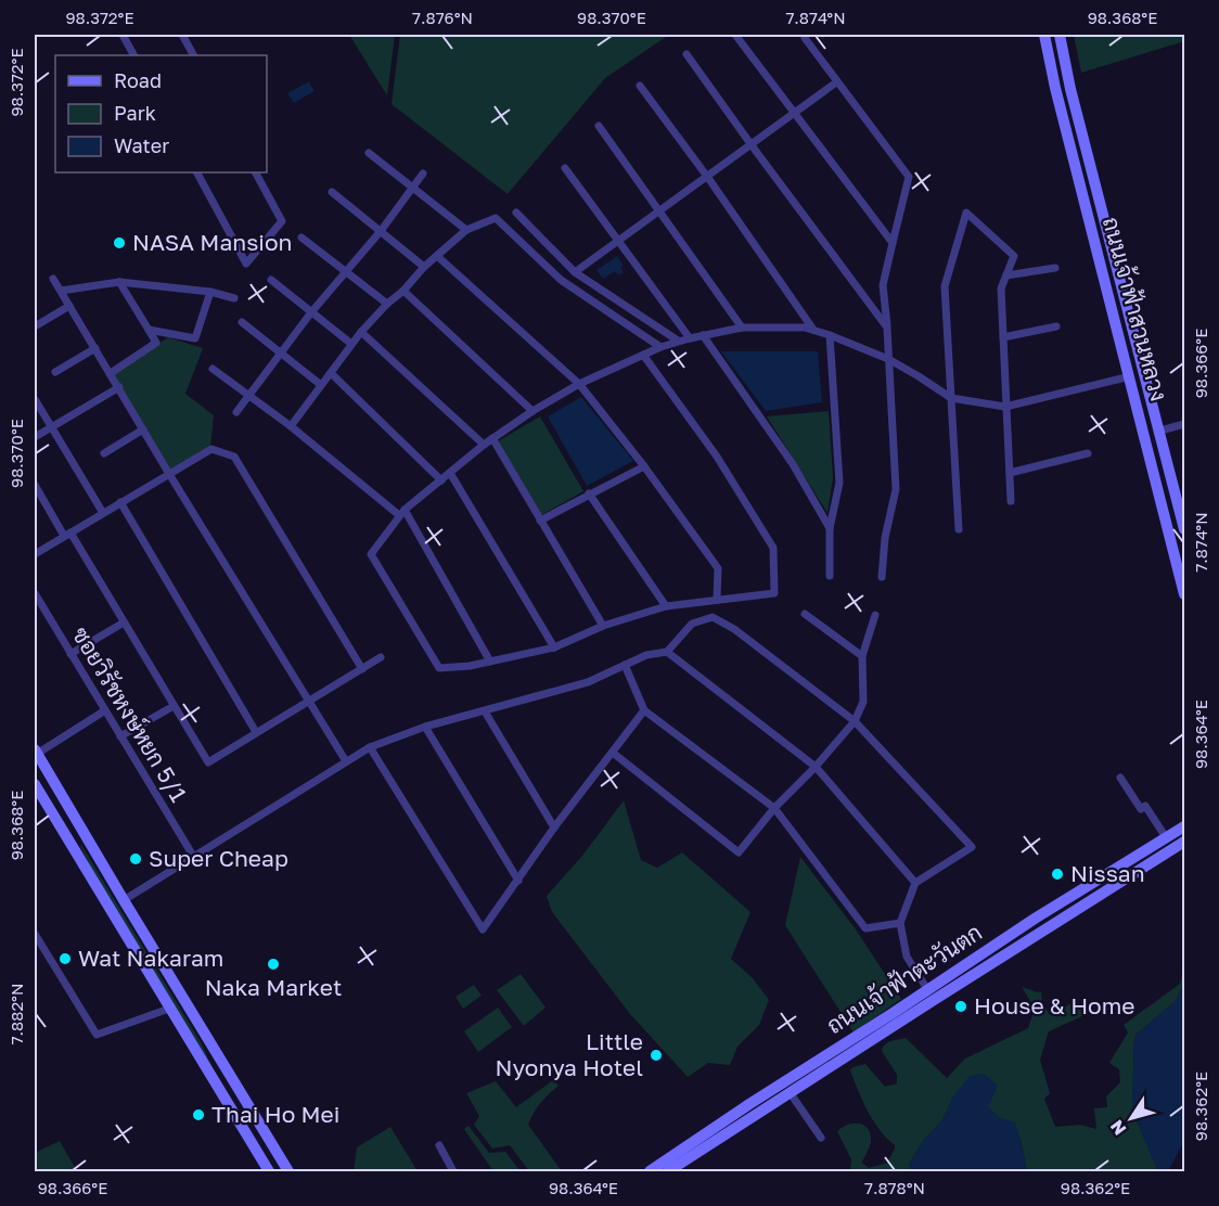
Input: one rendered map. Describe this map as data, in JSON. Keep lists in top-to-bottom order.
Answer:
{
  "streets": {
    "main road": ["ถนนเจ้าฟ้าสวนหลวง", "ถนนเจ้าฟ้าตะวันตก"],
    "street": ["ซอยวิรัชหงษ์หยก 5/1"]
  },
  "places": [
    "NASA Mansion",
    "Super Cheap",
    "Nissan",
    "Wat Nakaram",
    "Naka Market",
    "House & Home",
    "Little Nyonya Hotel",
    "Thai Ho Mei"
  ],
  "legend": ["Road", "Park", "Water"],
  "north": "bottom left",
  "coordinates": [
    "98.372°E",
    "7.876°N",
    "98.370°E",
    "7.874°N",
    "98.368°E",
    "98.366°E",
    "98.364°E",
    "7.882°N",
    "98.362°E",
    "7.878°N"
  ]
}
